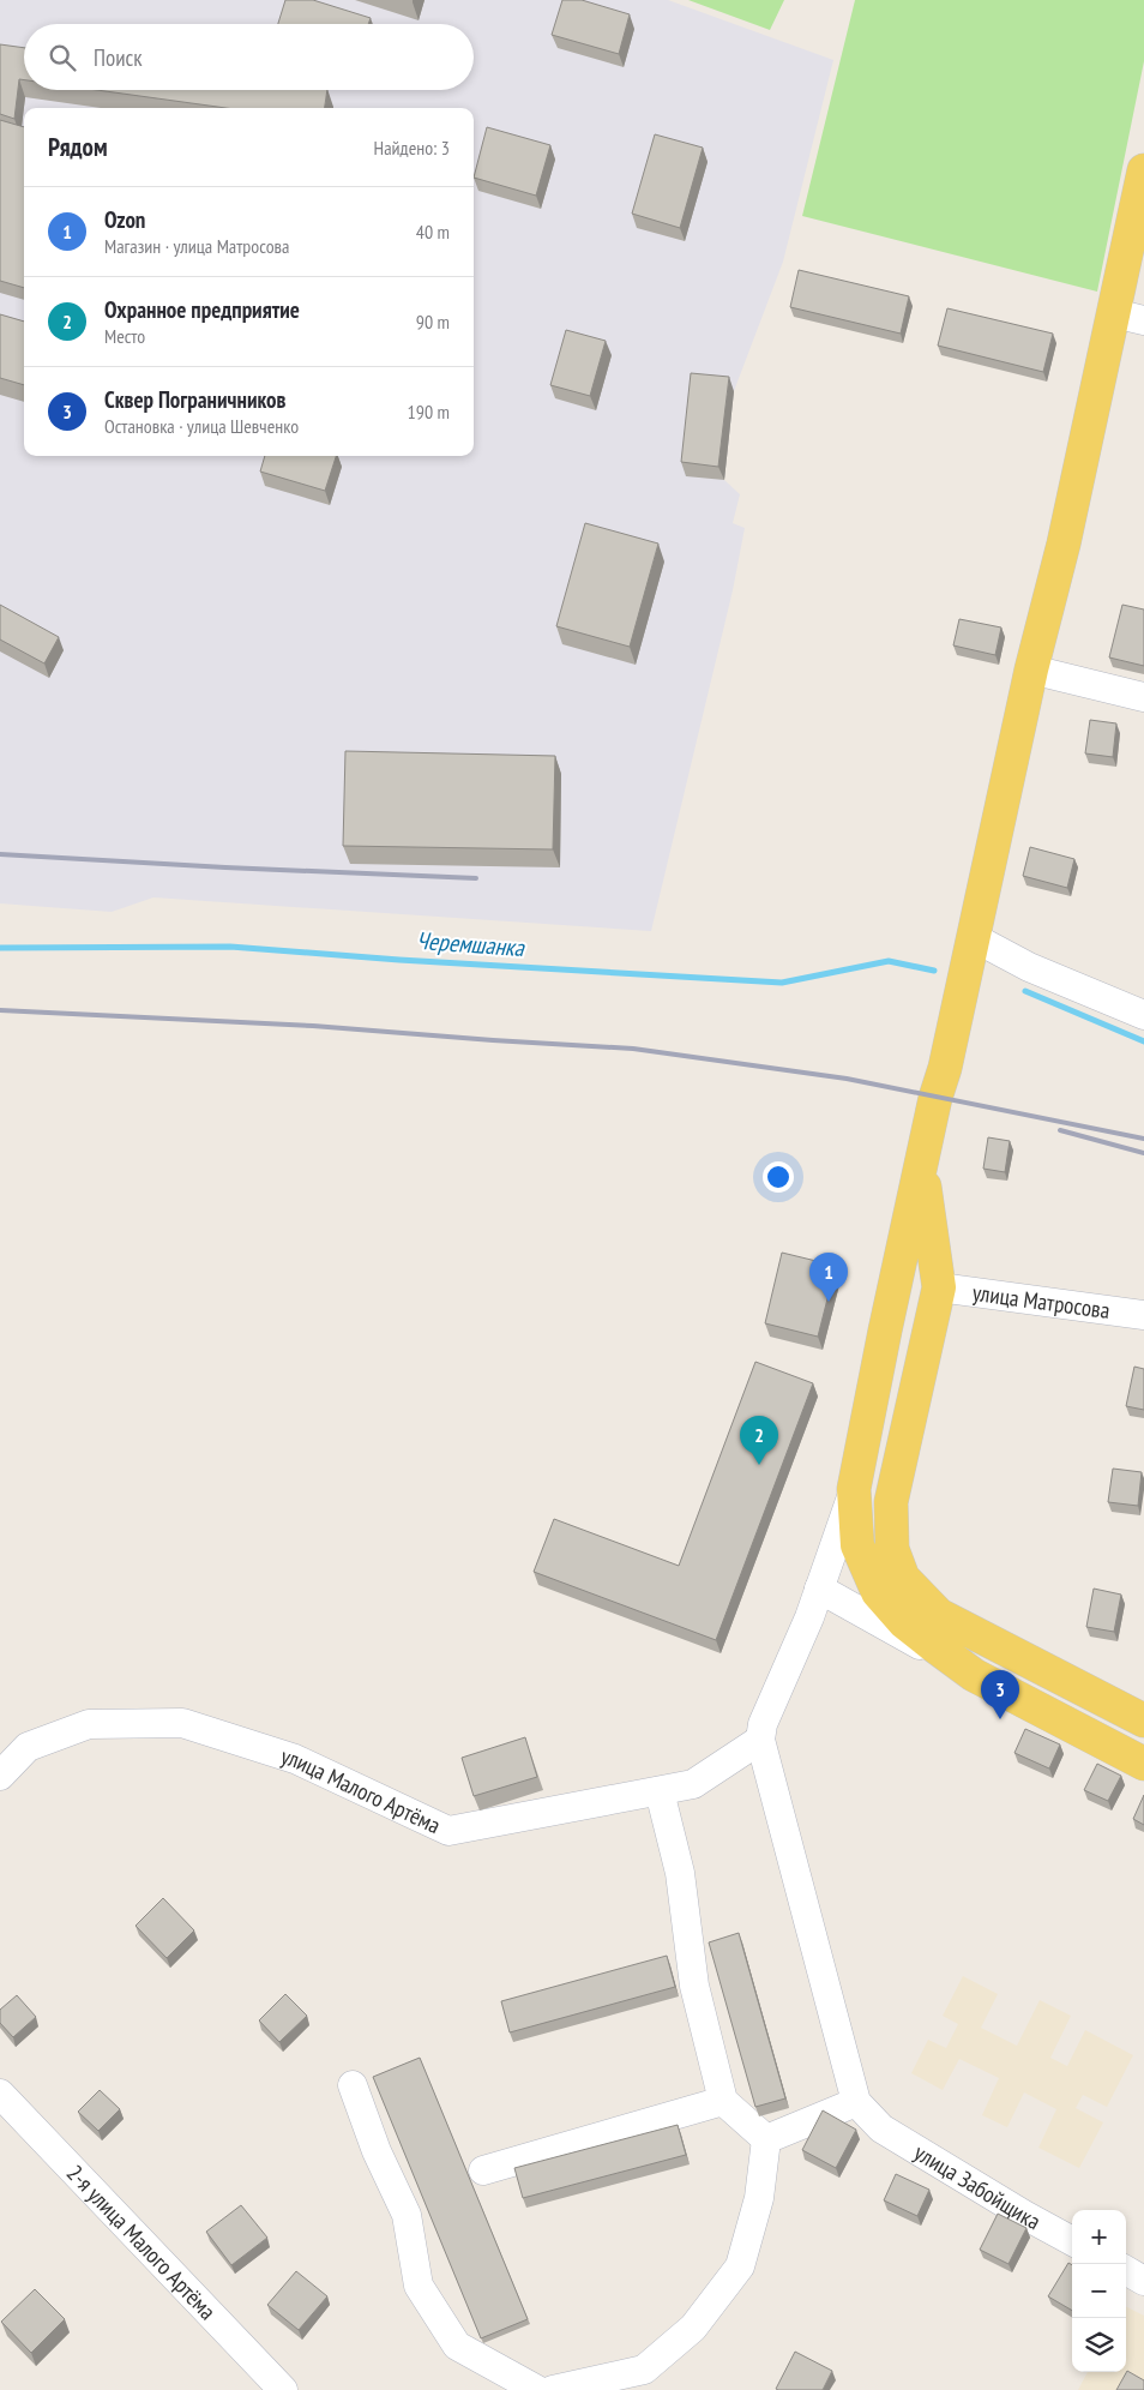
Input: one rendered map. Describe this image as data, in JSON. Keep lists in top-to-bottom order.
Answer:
{
  "streets": {
    "street": [
      "улица Матросова",
      "улица Малого Артёма",
      "улица Забойщика",
      "2-я улица Малого Артёма"
    ]
  },
  "water": ["Черемшанка"],
  "page": {
    "search": "Поиск",
    "heading": ["Рядом", "Найдено: 3"],
    "list": [
      {
        "mark": "1",
        "name": "Ozon",
        "note": "Магазин · улица Матросова",
        "value": "40 m"
      },
      {
        "mark": "2",
        "name": "Охранное предприятие",
        "note": "Место",
        "value": "90 m"
      },
      {
        "mark": "3",
        "name": "Сквер Пограничников",
        "note": "Остановка · улица Шевченко",
        "value": "190 m"
      }
    ],
    "pins": ["1", "2", "3"],
    "map_buttons": ["+", "−"]
  }
}
